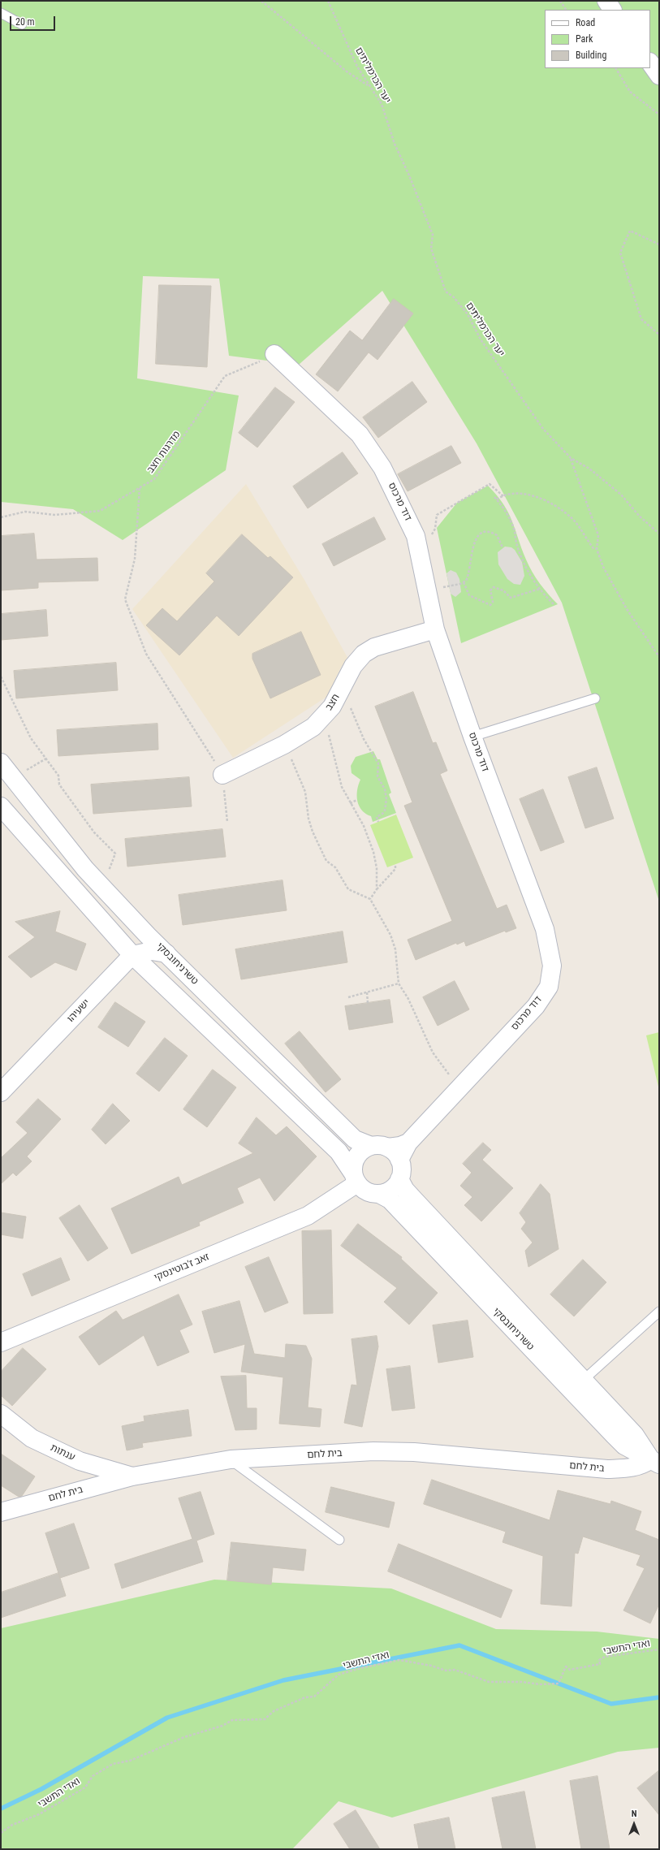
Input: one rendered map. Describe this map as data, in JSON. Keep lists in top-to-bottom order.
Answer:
{
  "streets": {
    "street": [
      "דוד מרכוס",
      "חצב",
      "טשרניחובסקי",
      "ישעיהו",
      "זאב ז'בוטינסקי",
      "ענתות",
      "בית לחם"
    ],
    "path": ["יער הכרמליתים", "מדרגות חצב", "ואדי התשבי"]
  },
  "crossings": [
    ["מדרגות חצב", "דוד מרכוס"],
    ["דוד מרכוס", "חצב"],
    ["דוד מרכוס", "טשרניחובסקי"],
    ["דוד מרכוס", "זאב ז'בוטינסקי"],
    ["טשרניחובסקי", "זאב ז'בוטינסקי"],
    ["טשרניחובסקי", "בית לחם"],
    ["ענתות", "בית לחם"]
  ],
  "legend": ["Road", "Park", "Building"],
  "scale_bar": "20 m",
  "north": "top"
}
